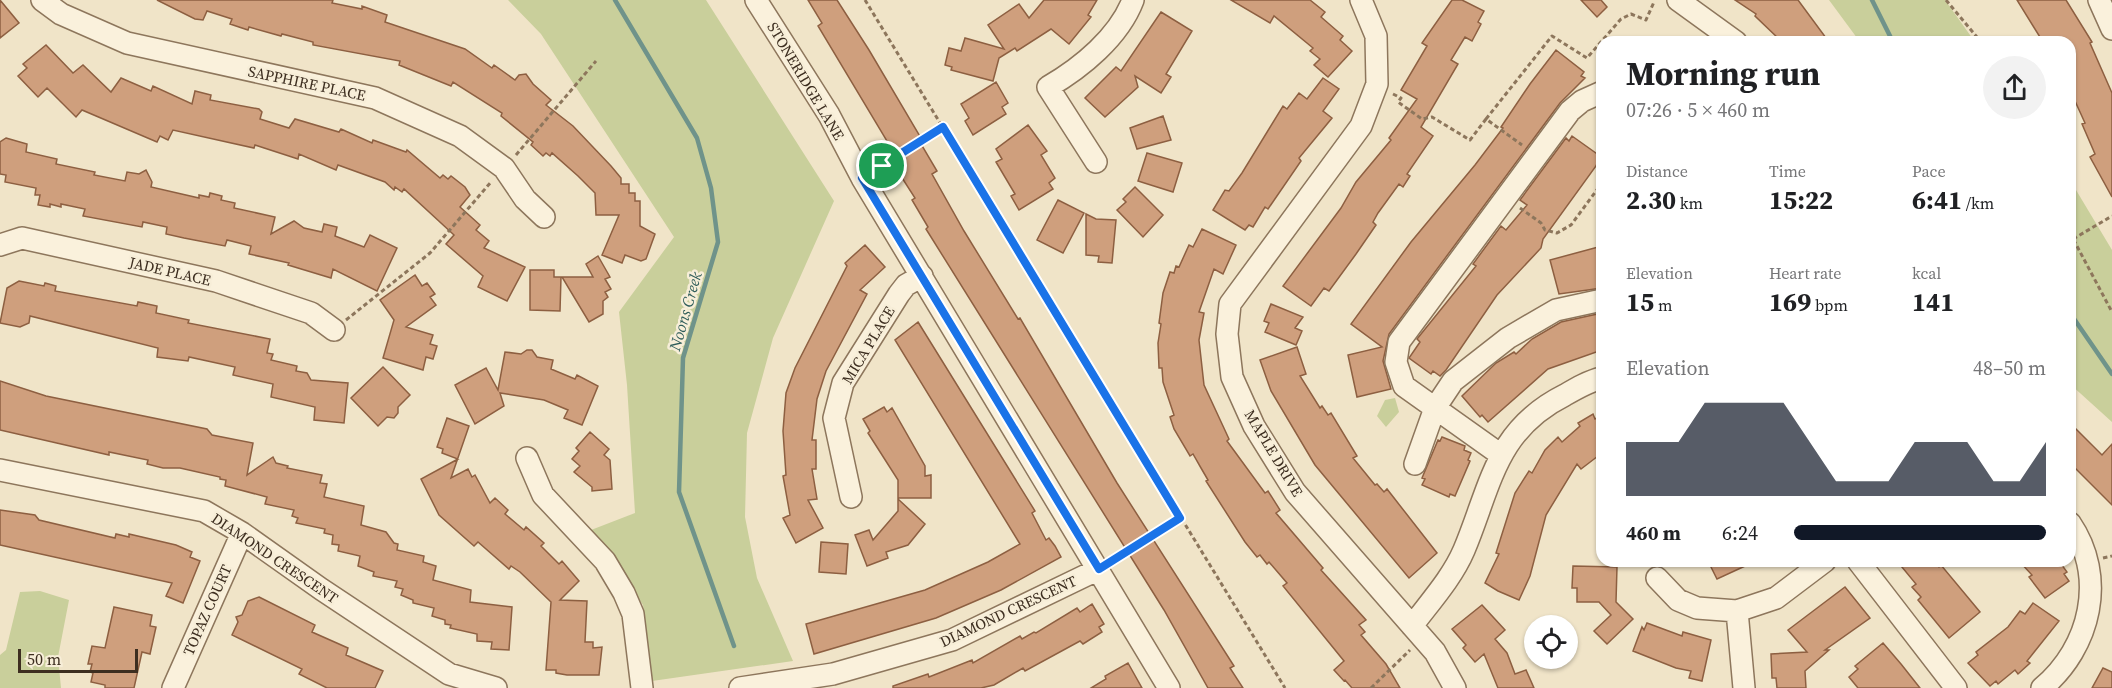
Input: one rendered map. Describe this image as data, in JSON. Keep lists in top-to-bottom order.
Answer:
{
  "streets": {
    "street": [
      "STONERIDGE LANE",
      "SAPPHIRE PLACE",
      "JADE PLACE",
      "MICA PLACE",
      "MAPLE DRIVE",
      "DIAMOND CRESCENT",
      "TOPAZ COURT"
    ]
  },
  "crossings": [
    ["STONERIDGE LANE", "MICA PLACE"],
    ["STONERIDGE LANE", "DIAMOND CRESCENT"],
    ["DIAMOND CRESCENT", "TOPAZ COURT"]
  ],
  "water": ["Noons Creek"],
  "scale_bar": "50 m",
  "page": {
    "heading": ["Morning run", "07:26 · 5 × 460 m"],
    "stats": [
      ["Distance", "2.30 km"],
      ["Time", "15:22"],
      ["Pace", "6:41 /km"],
      ["Elevation", "15 m"],
      ["Heart rate", "169 bpm"],
      ["kcal", "141"]
    ],
    "chart": ["Elevation", "48–50 m"],
    "list": [
      {
        "name": "460 m",
        "note": "6:24"
      }
    ],
    "scale": "50 m"
  }
}
